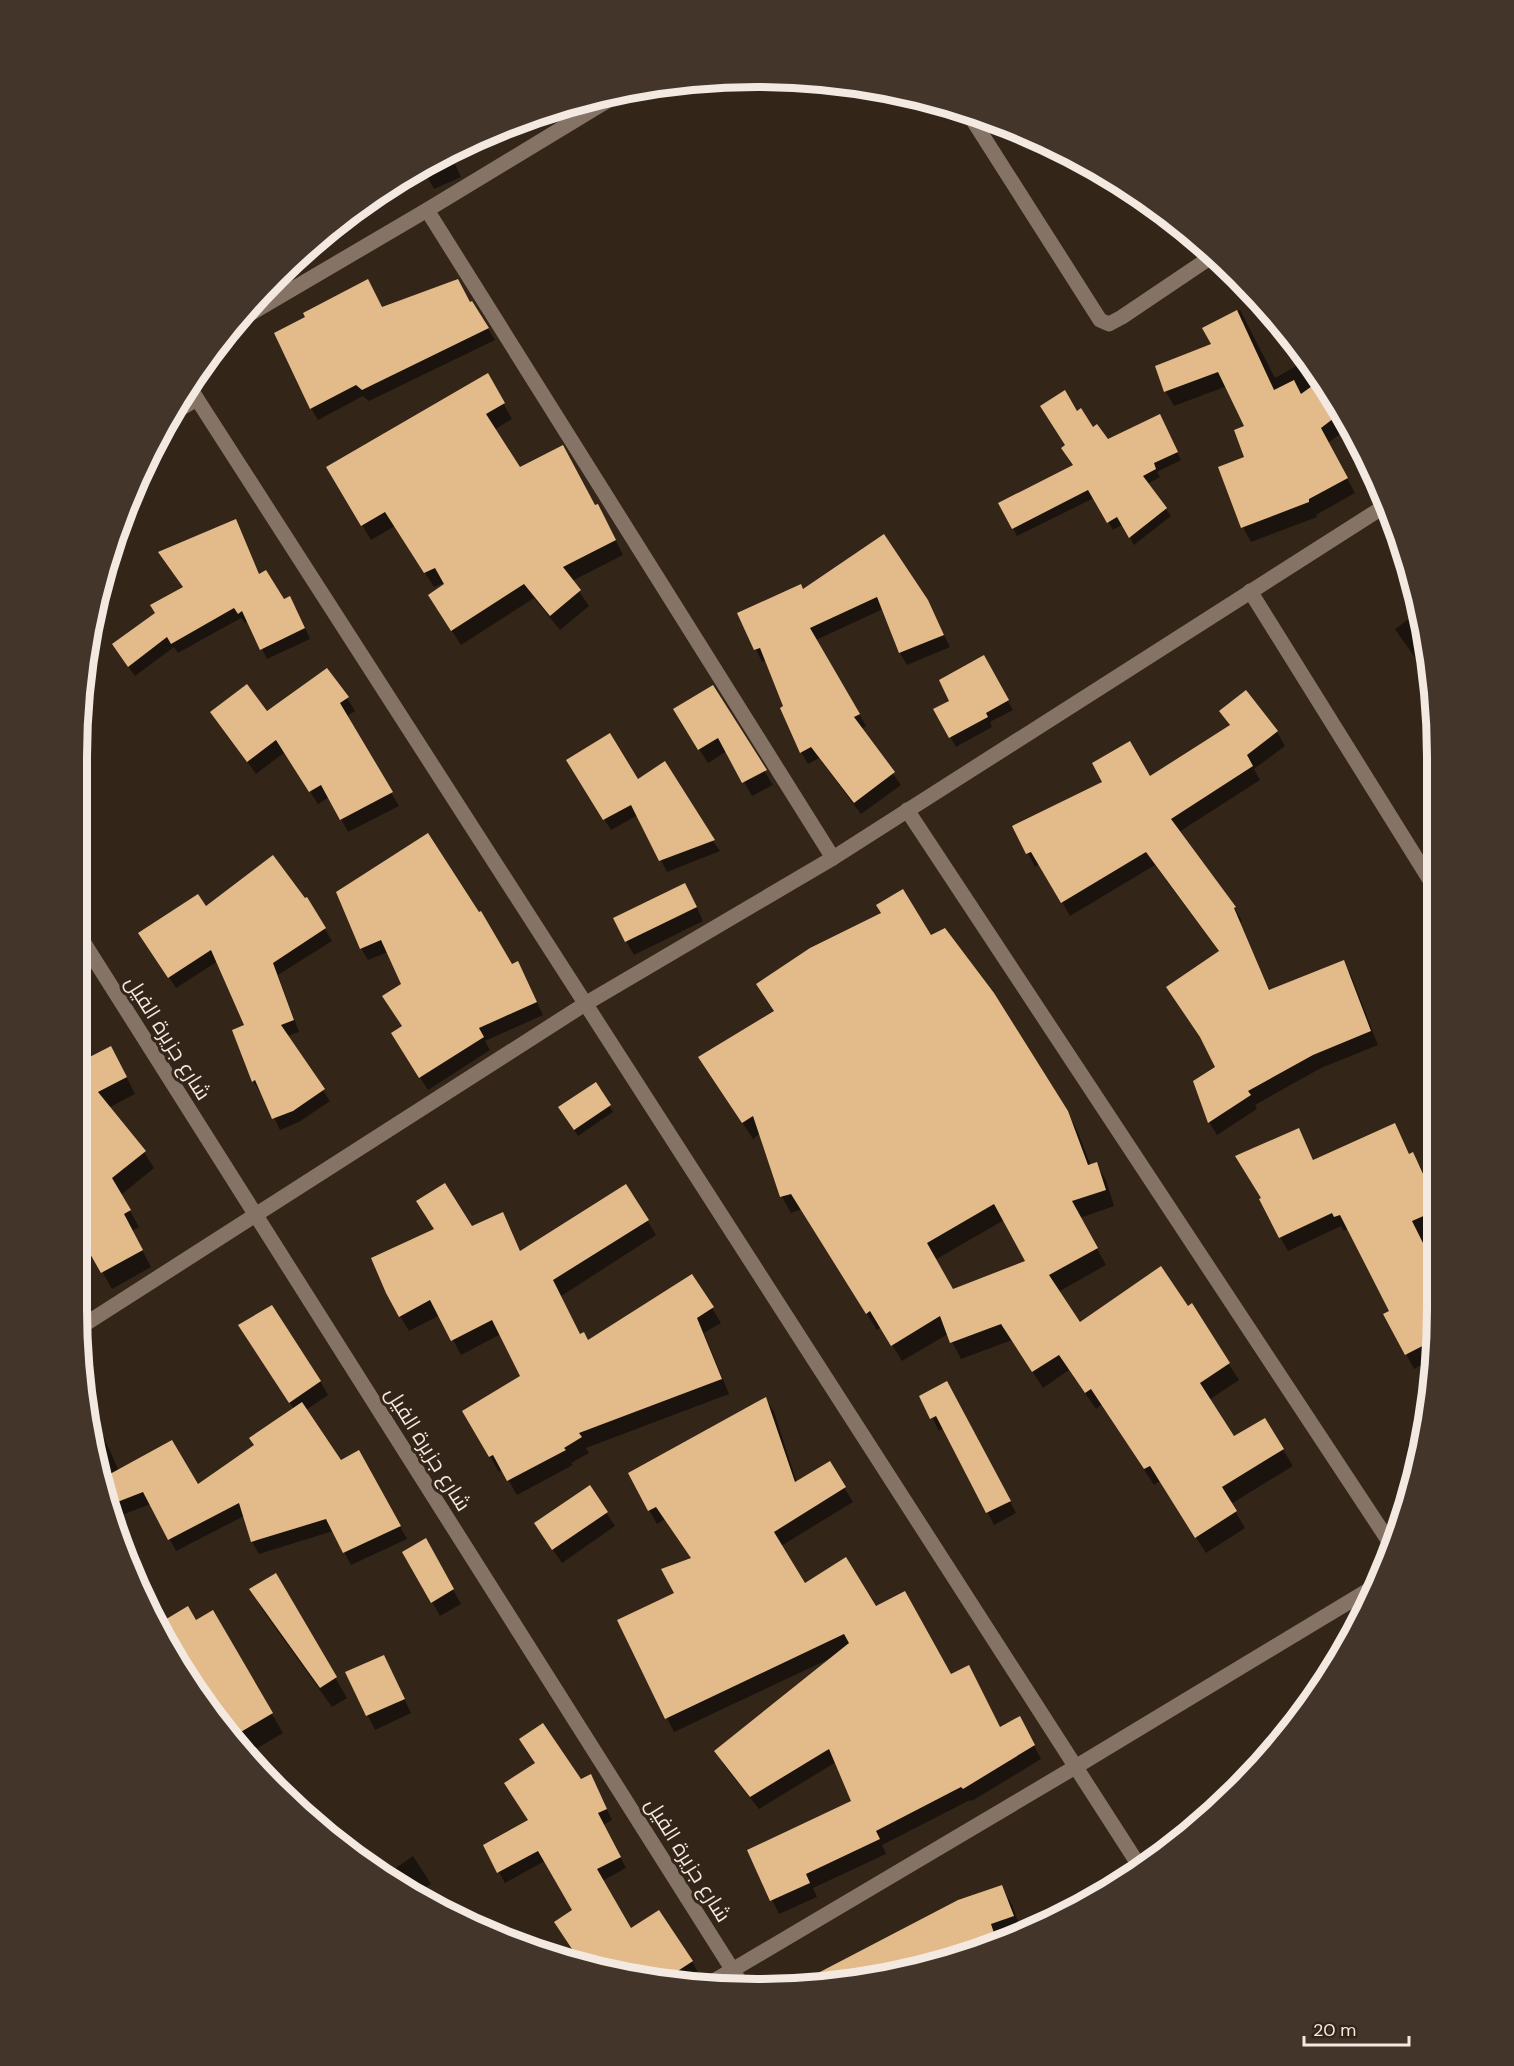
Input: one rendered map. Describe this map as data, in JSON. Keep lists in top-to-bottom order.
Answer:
{
  "streets": {
    "street": ["شارع جزيرة الفيل"]
  },
  "scale_bar": "20 m"
}
